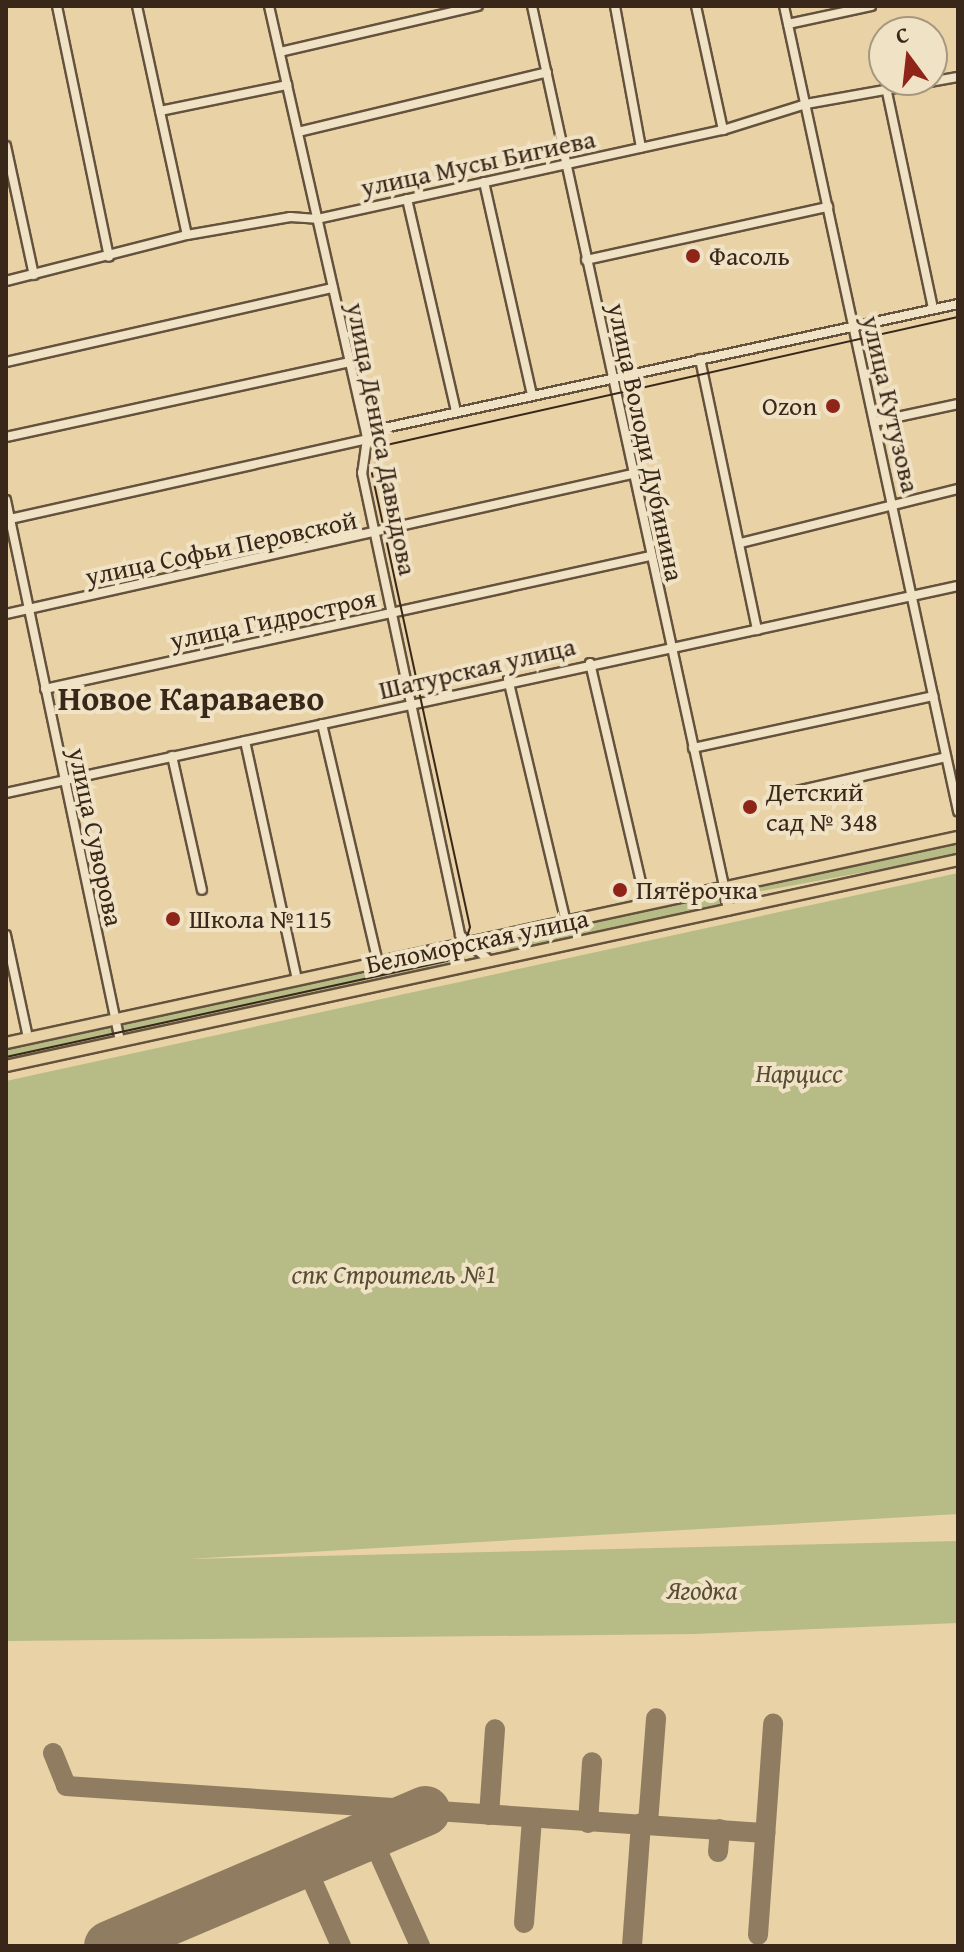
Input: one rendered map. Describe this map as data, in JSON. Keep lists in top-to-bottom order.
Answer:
{
  "streets": {
    "main road": ["Беломорская улица"],
    "street": [
      "улица Мусы Бигиева",
      "улица Кутузова",
      "улица Дениса Давыдова",
      "улица Володи Дубинина",
      "улица Софьи Перовской",
      "улица Гидростроя",
      "Шатурская улица",
      "улица Суворова"
    ]
  },
  "crossings": [
    ["улица Мусы Бигиева", "улица Кутузова"],
    ["улица Мусы Бигиева", "улица Дениса Давыдова"],
    ["улица Мусы Бигиева", "улица Володи Дубинина"],
    ["улица Кутузова", "Шатурская улица"],
    ["улица Дениса Давыдова", "улица Софьи Перовской"],
    ["улица Дениса Давыдова", "улица Гидростроя"],
    ["улица Дениса Давыдова", "Шатурская улица"],
    ["улица Дениса Давыдова", "Беломорская улица"],
    ["улица Володи Дубинина", "улица Софьи Перовской"],
    ["улица Володи Дубинина", "улица Гидростроя"],
    ["улица Володи Дубинина", "Шатурская улица"],
    ["улица Володи Дубинина", "Беломорская улица"],
    ["улица Софьи Перовской", "улица Суворова"],
    ["улица Гидростроя", "улица Суворова"],
    ["Шатурская улица", "улица Суворова"],
    ["улица Суворова", "Беломорская улица"]
  ],
  "districts": ["Новое Караваево"],
  "parks": ["Нарцисс", "спк Строитель №1", "Ягодка"],
  "places": [
    "Фасоль",
    "Ozon",
    "Детский сад № 348",
    "Пятёрочка",
    "Школа №115"
  ],
  "north": "top"
}
